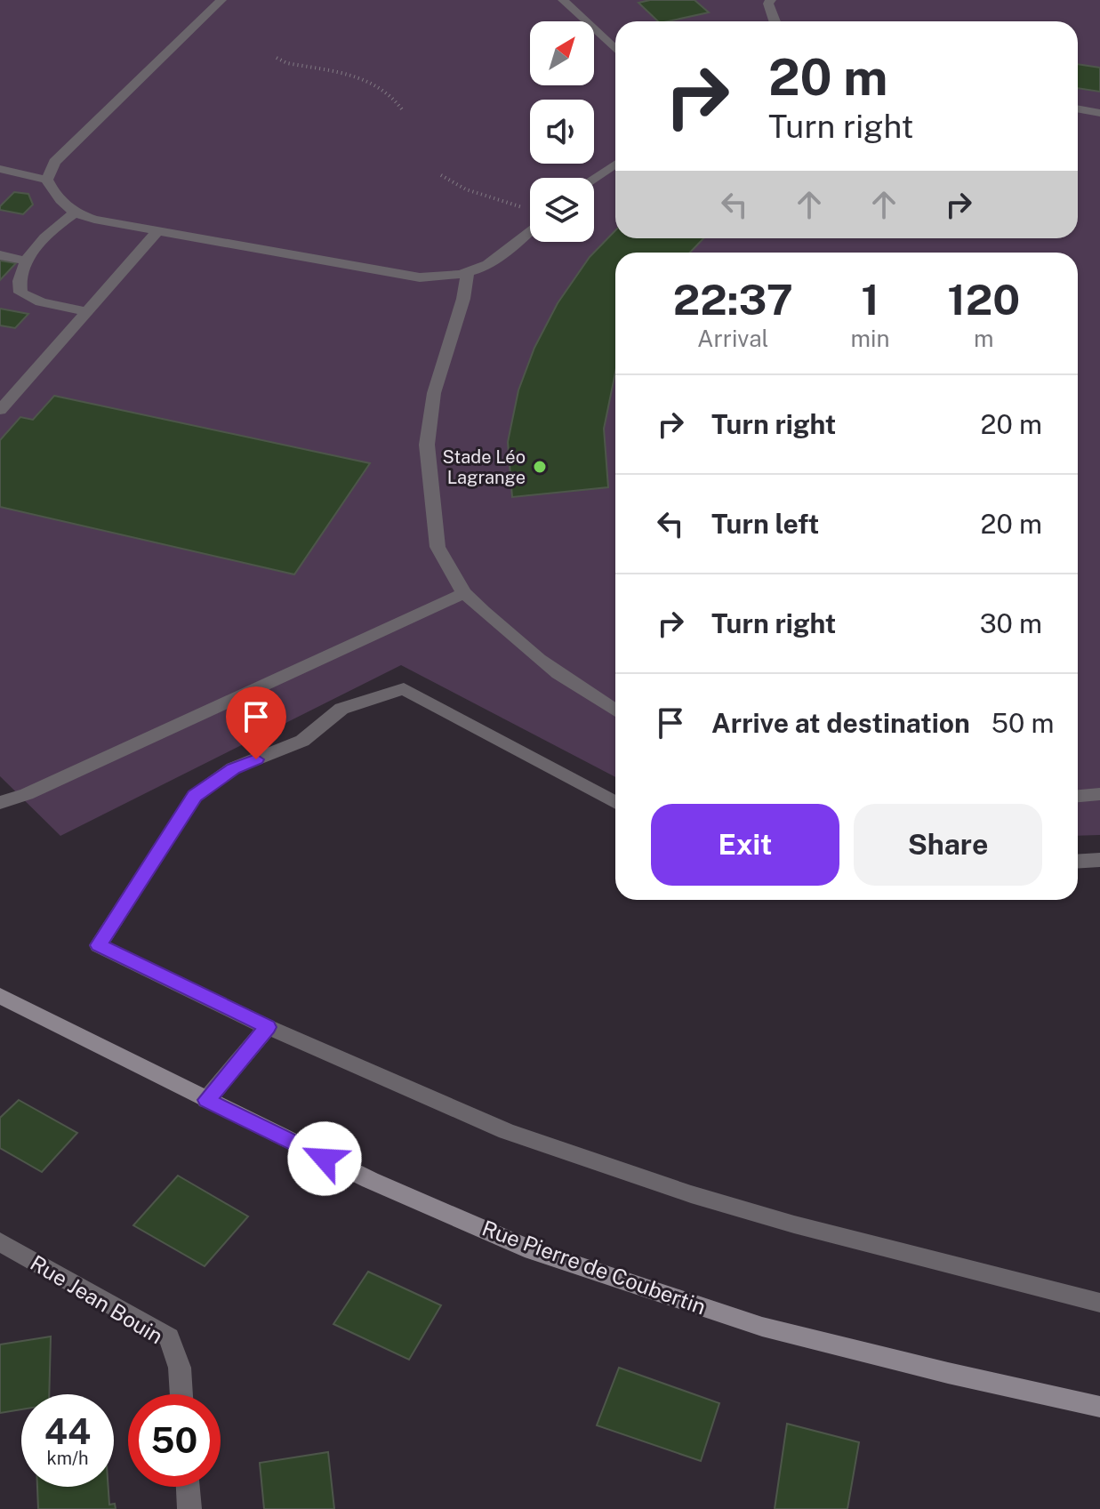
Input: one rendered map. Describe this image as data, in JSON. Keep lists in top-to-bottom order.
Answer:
{
  "streets": {
    "main road": ["Rue Pierre de Coubertin"],
    "street": ["Rue Jean Bouin"]
  },
  "places": ["Stade Léo Lagrange"],
  "north": "top right",
  "page": {
    "turn": ["20 m", "Turn right"],
    "eta": [
      "22:37",
      "Arrival",
      "1",
      "min",
      "120",
      "m"
    ],
    "list": [
      {
        "name": "Turn right",
        "value": "20 m"
      },
      {
        "name": "Turn left",
        "value": "20 m"
      },
      {
        "name": "Turn right",
        "value": "30 m"
      },
      {
        "name": "Arrive at destination",
        "value": "50 m"
      }
    ],
    "buttons": ["Exit", "Share"],
    "speed": "44 km/h",
    "limit": "50"
  }
}
